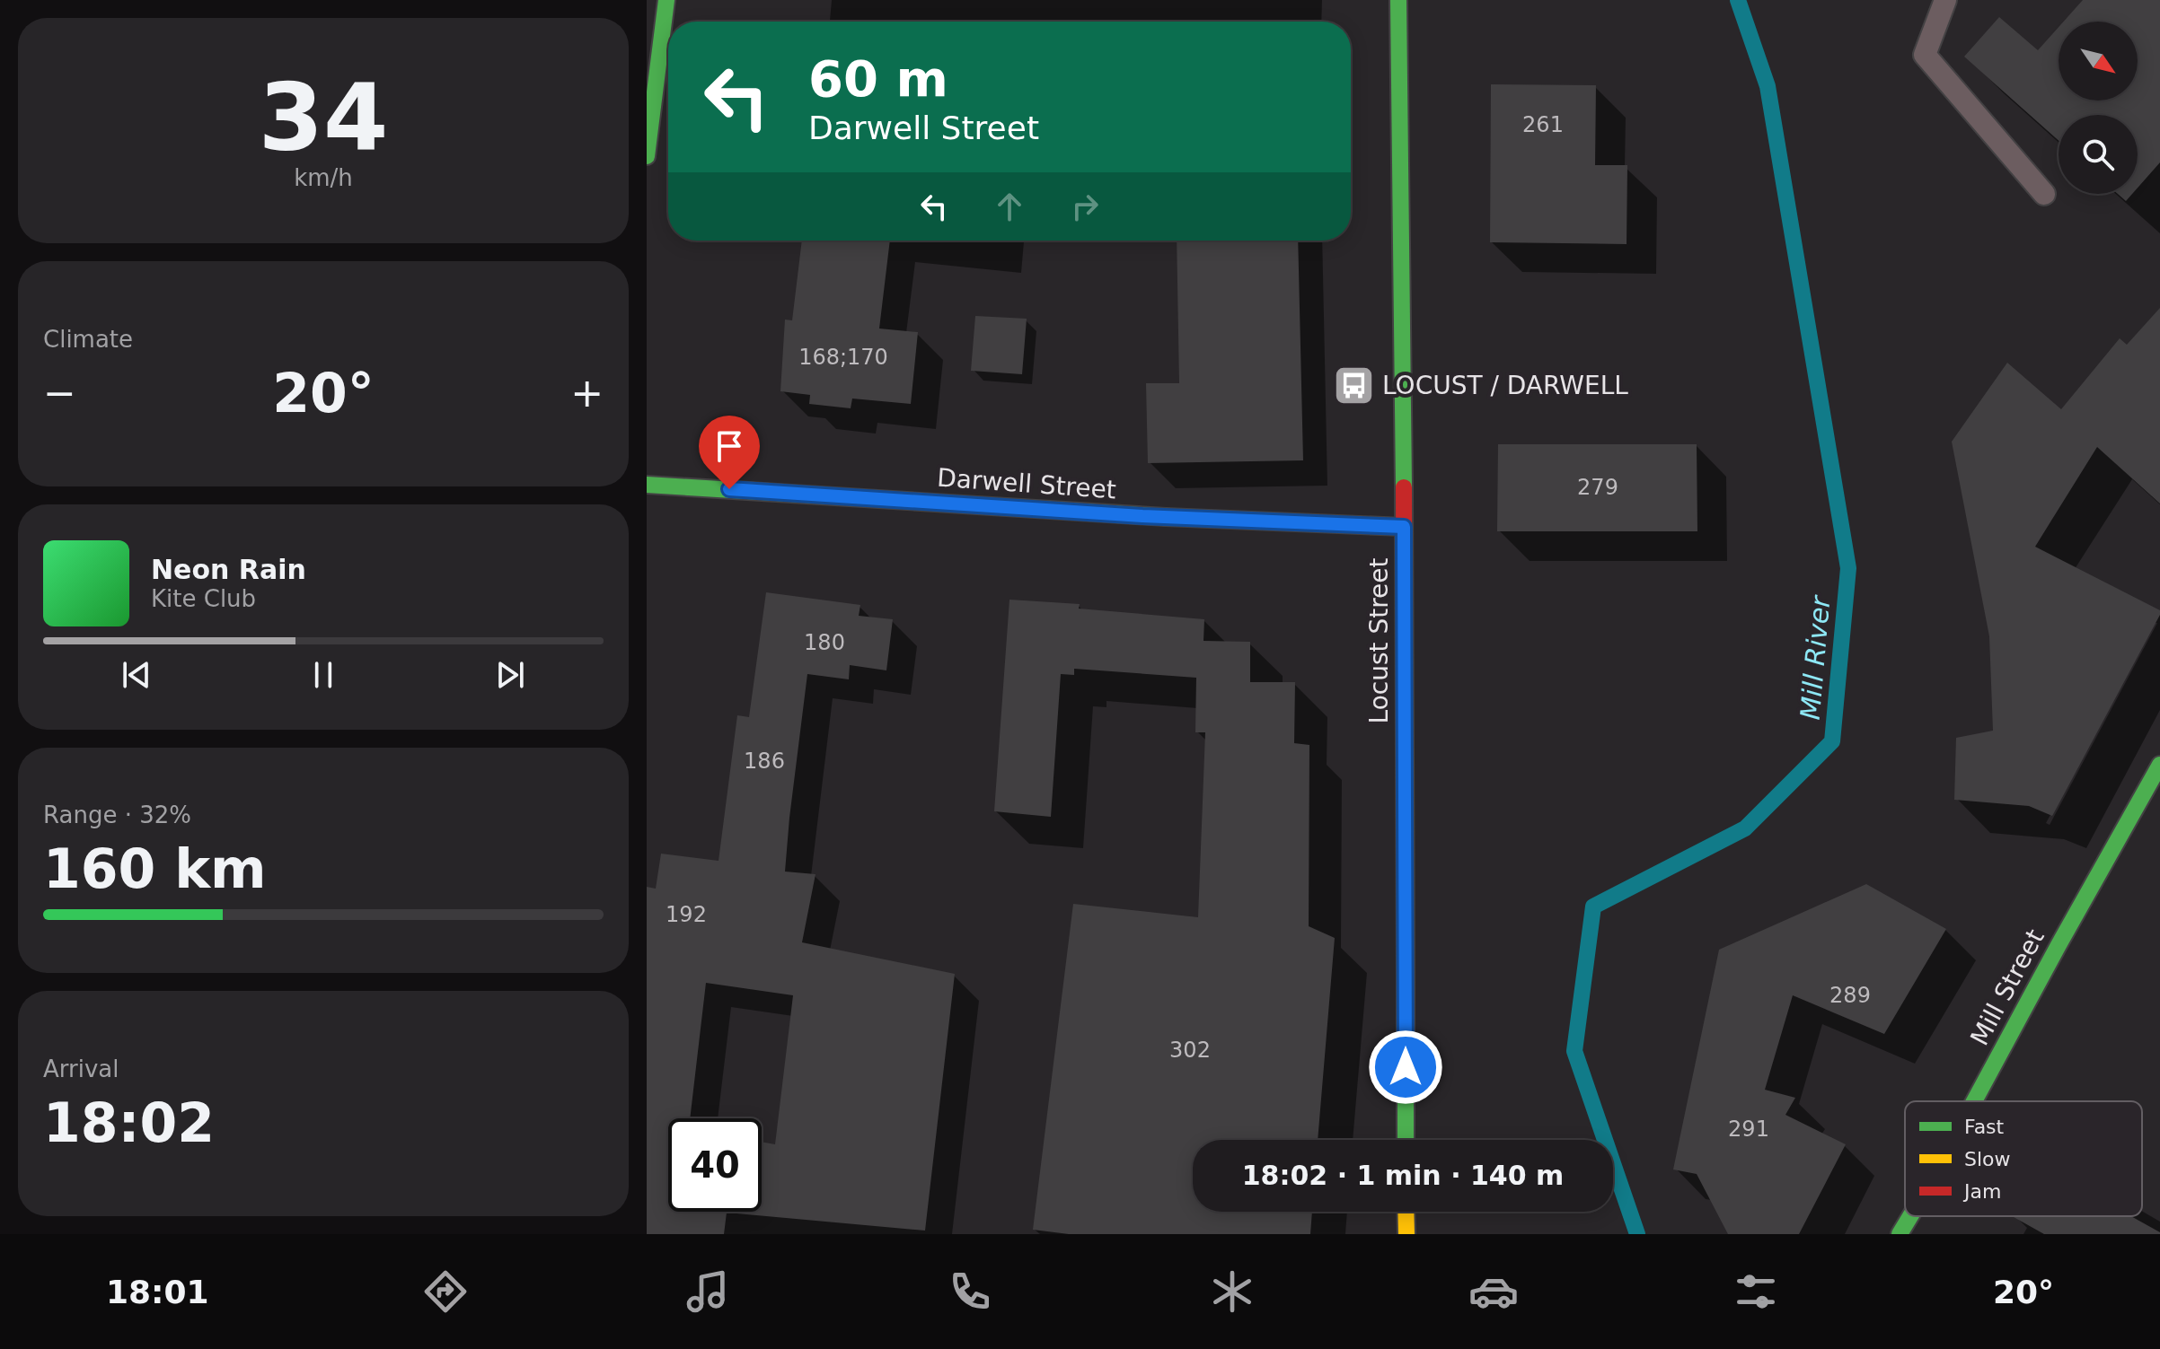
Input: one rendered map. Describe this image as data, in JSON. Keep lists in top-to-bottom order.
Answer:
{
  "streets": {
    "street": ["Darwell Street", "Locust Street", "Mill Street"]
  },
  "crossings": [
    ["Darwell Street", "Locust Street"]
  ],
  "water": ["Mill River"],
  "places": {
    "bus stop": ["LOCUST / DARWELL"]
  },
  "house_numbers": [
    "261",
    "168;170",
    "279",
    "180",
    "186",
    "192",
    "289",
    "302",
    "291"
  ],
  "legend": ["Fast", "Slow", "Jam"],
  "north": "bottom right",
  "page": {
    "tile": [
      ["34", "km/h"],
      "Climate",
      ["Range · 32%", "160 km"],
      ["Arrival", "18:02"]
    ],
    "turn": ["60 m", "Darwell Street"],
    "heat": ["−", "20°", "+"],
    "song": ["Neon Rain", "Kite Club"],
    "limit": "40",
    "trip": "18:02 · 1 min · 140 m",
    "tabs": ["18:01", "20°"]
  }
}
